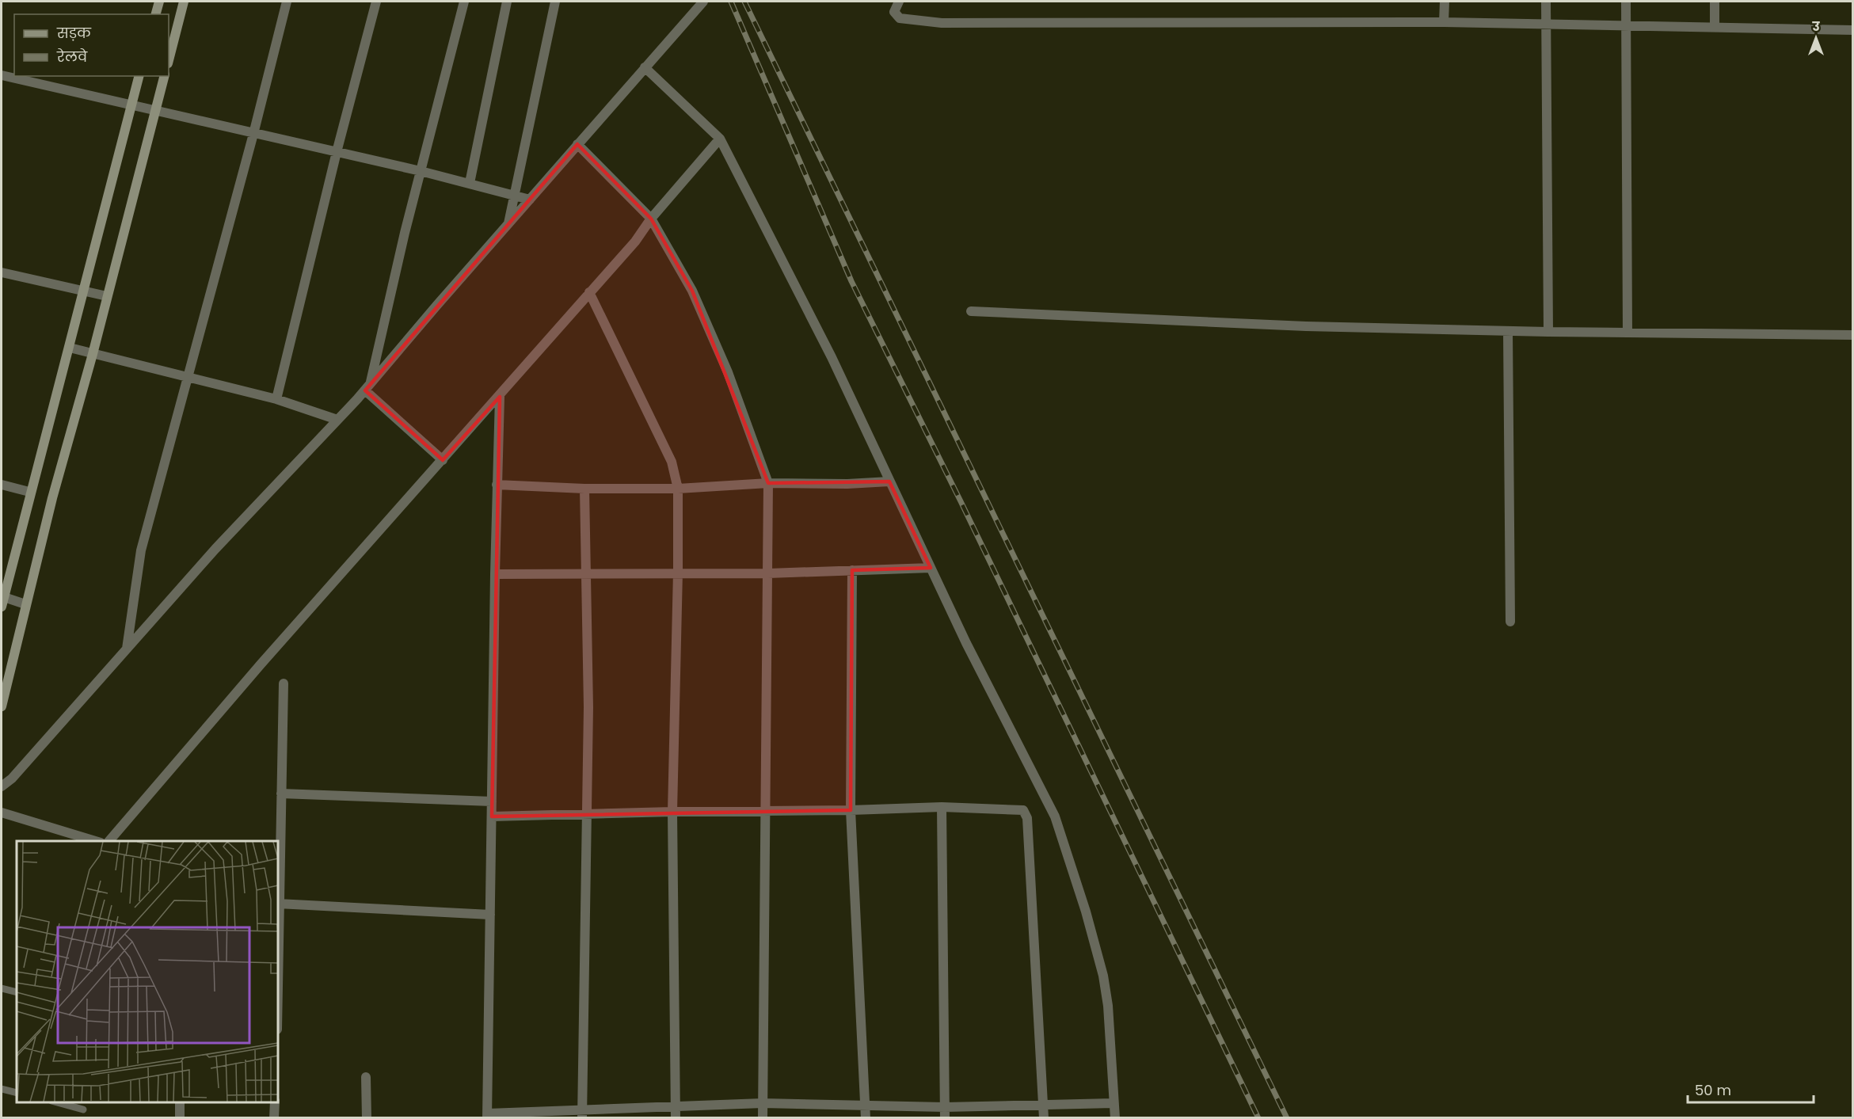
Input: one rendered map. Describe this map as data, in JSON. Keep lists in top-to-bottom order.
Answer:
{
  "legend": ["सड़क", "रेलवे"],
  "scale_bar": "50 m",
  "north": "top"
}
